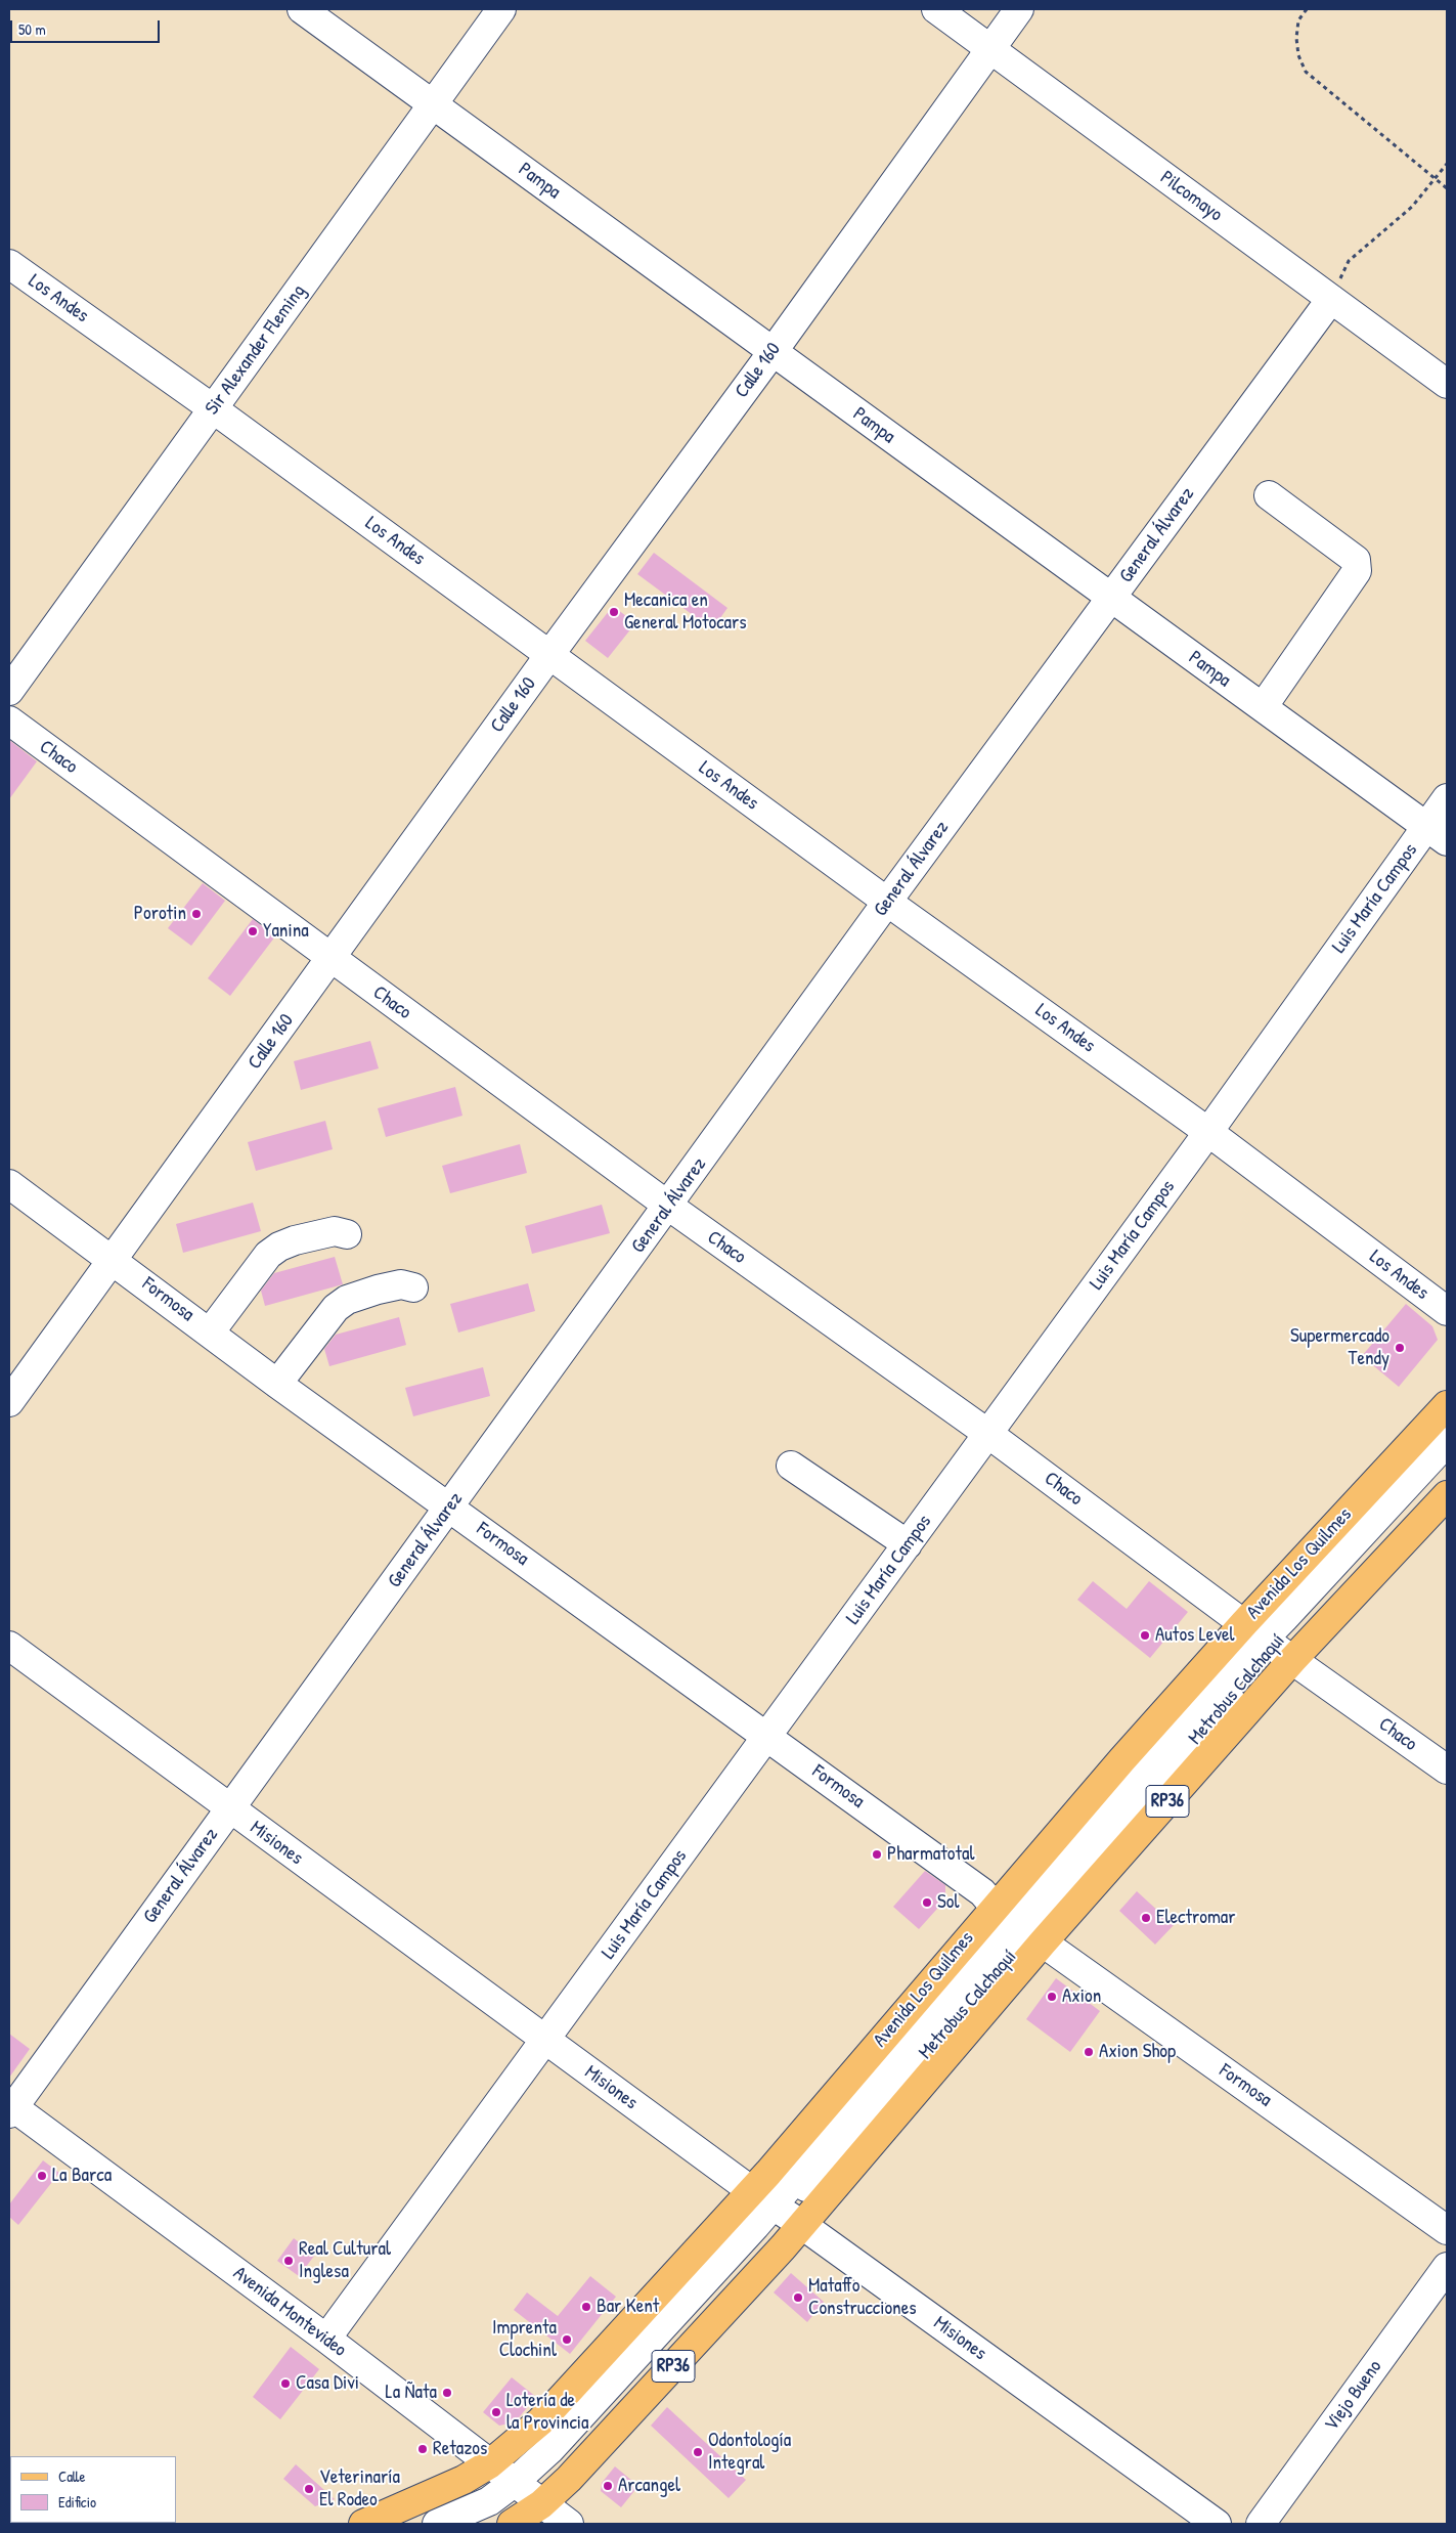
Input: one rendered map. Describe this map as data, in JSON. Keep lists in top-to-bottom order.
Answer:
{
  "streets": {
    "main road": ["Avenida Los Quilmes", "RP36"],
    "street": [
      "Pampa",
      "Pilcomayo",
      "Los Andes",
      "Sir Alexander Fleming",
      "Calle 160",
      "General Álvarez",
      "Chaco",
      "Luis María Campos",
      "Formosa",
      "Metrobus Calchaquí",
      "Misiones",
      "Avenida Montevideo",
      "Viejo Bueno"
    ]
  },
  "crossings": [
    ["Pampa", "Sir Alexander Fleming"],
    ["Pampa", "Calle 160"],
    ["Pampa", "General Álvarez"],
    ["Pampa", "Luis María Campos"],
    ["Pilcomayo", "Calle 160"],
    ["Pilcomayo", "General Álvarez"],
    ["Los Andes", "Sir Alexander Fleming"],
    ["Los Andes", "Calle 160"],
    ["Los Andes", "General Álvarez"],
    ["Los Andes", "Luis María Campos"],
    ["Calle 160", "Chaco"],
    ["Calle 160", "Formosa"],
    ["General Álvarez", "Chaco"],
    ["General Álvarez", "Formosa"],
    ["General Álvarez", "Misiones"],
    ["General Álvarez", "Avenida Montevideo"],
    ["Chaco", "Luis María Campos"],
    ["Chaco", "Avenida Los Quilmes"],
    ["Chaco", "Metrobus Calchaquí"],
    ["Luis María Campos", "Formosa"],
    ["Luis María Campos", "Misiones"],
    ["Luis María Campos", "Avenida Montevideo"],
    ["Formosa", "Avenida Los Quilmes"],
    ["Formosa", "Metrobus Calchaquí"],
    ["Avenida Los Quilmes", "Metrobus Calchaquí"],
    ["Avenida Los Quilmes", "Misiones"],
    ["Avenida Los Quilmes", "Avenida Montevideo"],
    ["Metrobus Calchaquí", "Misiones"]
  ],
  "places": [
    "Mecanica en General Motocars",
    "Porotin",
    "Yanina",
    "Supermercado Tendy",
    "Autos Level",
    "Pharmatotal",
    "Sol",
    "Electromar",
    "Axion",
    "Axion Shop",
    "La Barca",
    "Real Cultural Inglesa",
    "Mataffo Construcciones",
    "Bar Kent",
    "Imprenta Clochinl",
    "Casa Divi",
    "La Ñata",
    "Lotería de la Provincia",
    "Retazos",
    "Odontología Integral",
    "Arcangel",
    "Veterinaría El Rodeo"
  ],
  "legend": ["Calle", "Edificio"],
  "scale_bar": "50 m"
}
